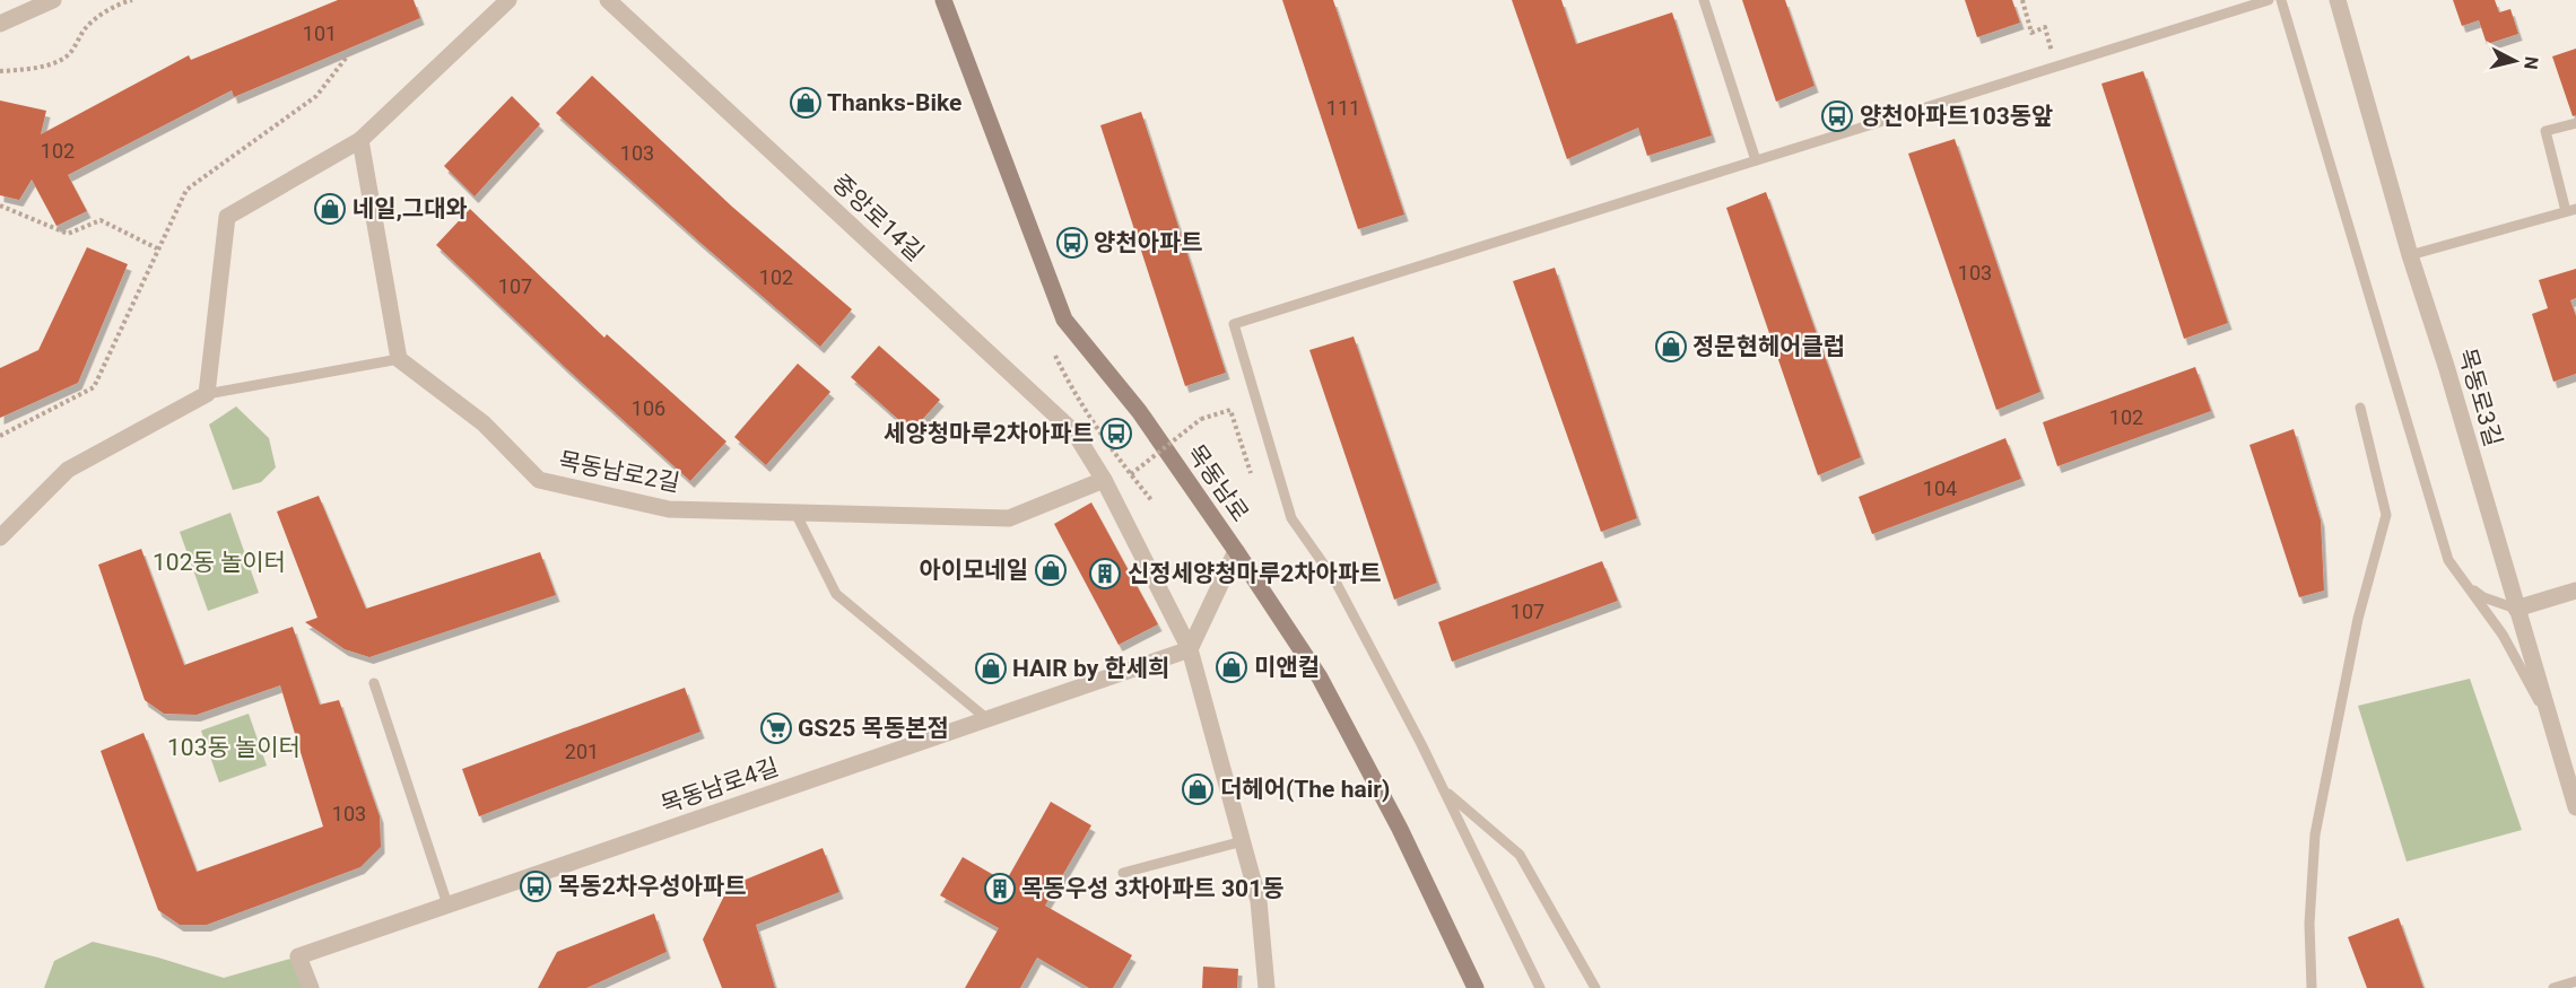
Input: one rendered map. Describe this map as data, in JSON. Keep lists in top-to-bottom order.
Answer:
{
  "streets": {
    "main road": ["목동남로"],
    "street": [
      "중앙로14길",
      "목동로3길",
      "목동남로2길",
      "목동남로4길"
    ]
  },
  "crossings": [
    ["중앙로14길", "목동남로2길"]
  ],
  "parks": ["102동 놀이터", "103동 놀이터"],
  "places": {
    "shop": [
      "Thanks-Bike",
      "네일,그대와",
      "정문현헤어클럽",
      "아이모네일",
      "미앤컬",
      "HAIR by 한세희",
      "더헤어(The hair)"
    ],
    "bus stop": [
      "양천아파트103동앞",
      "양천아파트",
      "세양청마루2차아파트",
      "목동2차우성아파트"
    ],
    "building": ["신정세양청마루2차아파트", "목동우성 3차아파트 301동"],
    "supermarket": ["GS25 목동본점"]
  },
  "house_numbers": [
    "101",
    "111",
    "102",
    "103",
    "103",
    "102",
    "107",
    "106",
    "102",
    "104",
    "107",
    "201",
    "103"
  ],
  "north": "right"
}
